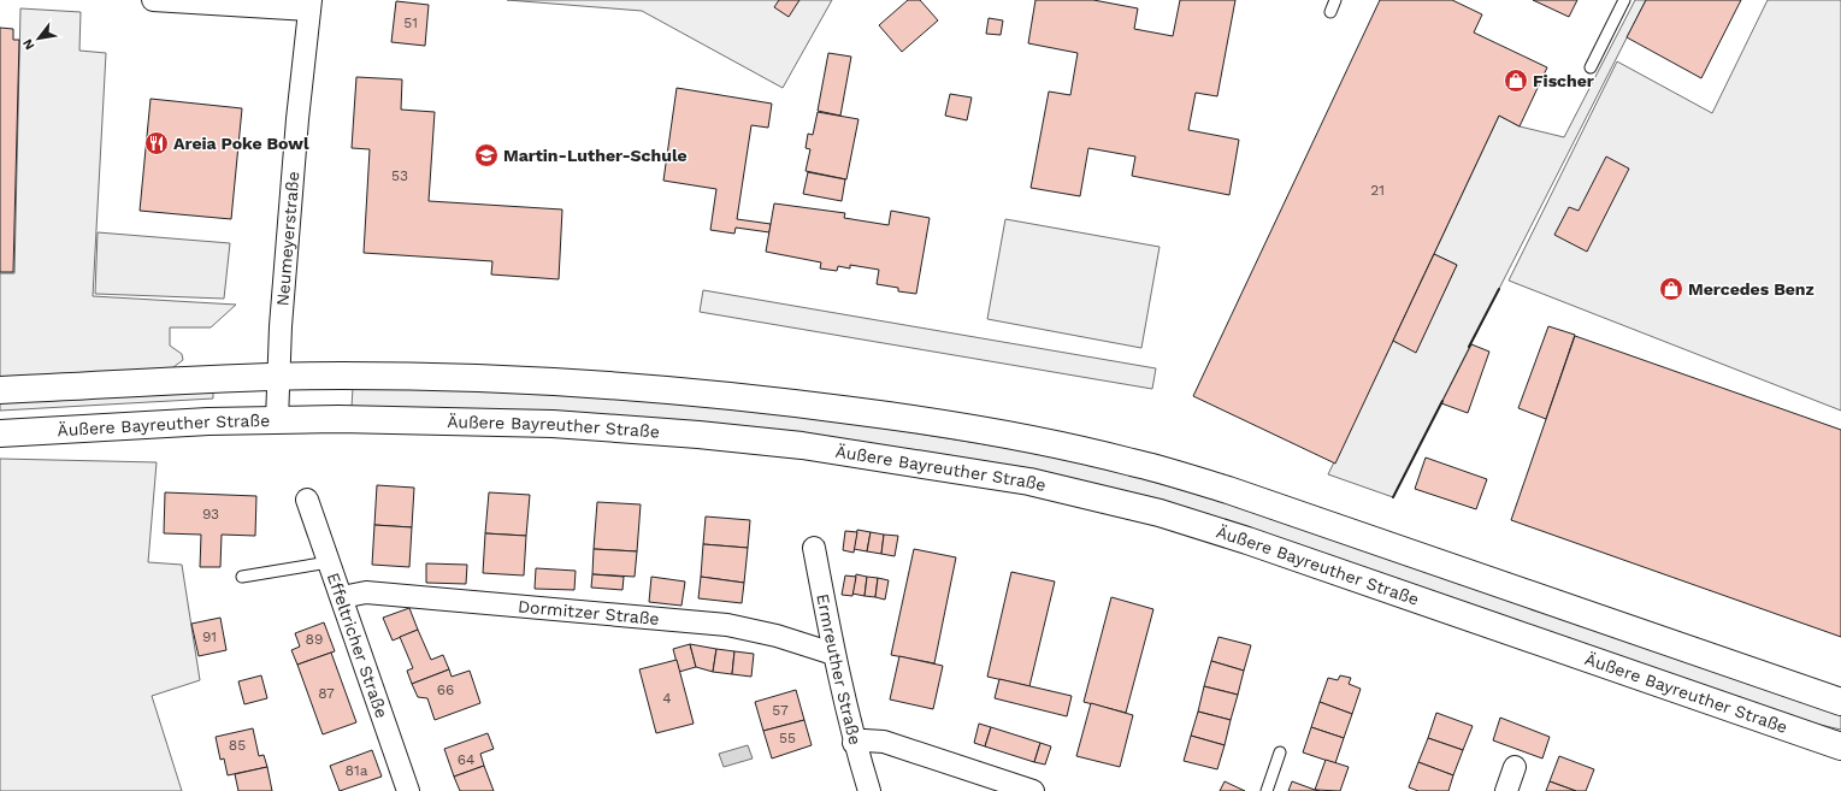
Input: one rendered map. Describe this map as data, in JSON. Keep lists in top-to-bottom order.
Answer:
{
  "streets": {
    "main road": ["Äußere Bayreuther Straße"],
    "street": [
      "Neumeyerstraße",
      "Dormitzer Straße",
      "Effeltricher Straße",
      "Ermreuther Straße"
    ]
  },
  "crossings": [
    ["Neumeyerstraße", "Äußere Bayreuther Straße"],
    ["Dormitzer Straße", "Effeltricher Straße"],
    ["Dormitzer Straße", "Ermreuther Straße"]
  ],
  "places": {
    "shop": ["Fischer", "Mercedes Benz"],
    "restaurant": ["Areia Poke Bowl"],
    "school or university": ["Martin-Luther-Schule"]
  },
  "house_numbers": [
    "51",
    "53",
    "21",
    "93",
    "91",
    "89",
    "66",
    "87",
    "4",
    "57",
    "55",
    "85",
    "64",
    "81a"
  ],
  "north": "bottom left"
}
